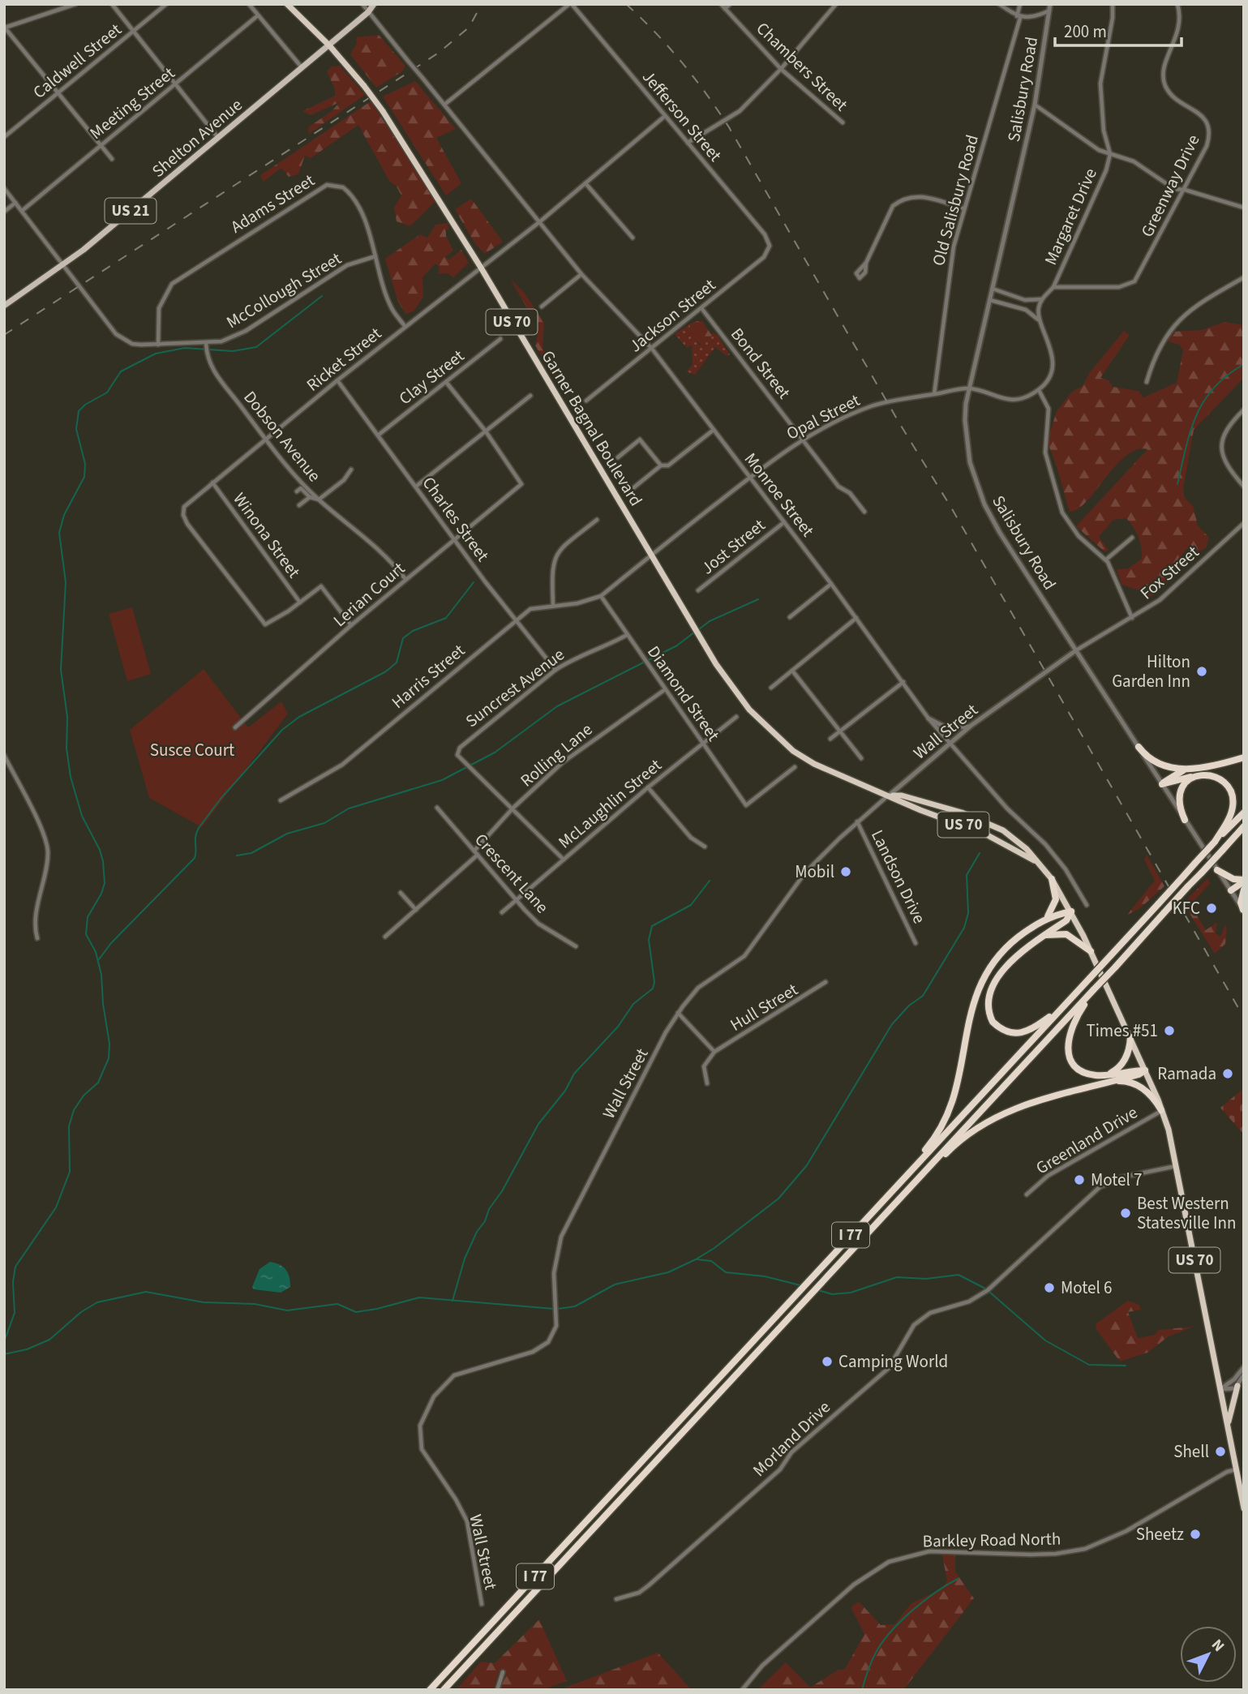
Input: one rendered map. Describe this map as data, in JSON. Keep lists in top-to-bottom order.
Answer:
{
  "streets": {
    "highway": ["US 70", "Garner Bagnal Boulevard", "I 77"],
    "main road": ["Shelton Avenue", "US 21"],
    "street": [
      "Caldwell Street",
      "Chambers Street",
      "Salisbury Road",
      "Meeting Street",
      "Jefferson Street",
      "Greenway Drive",
      "Old Salisbury Road",
      "Adams Street",
      "Margaret Drive",
      "McCollough Street",
      "Jackson Street",
      "Ricket Street",
      "Bond Street",
      "Clay Street",
      "Opal Street",
      "Dobson Avenue",
      "Monroe Street",
      "Charles Street",
      "Winona Street",
      "Jost Street",
      "Fox Street",
      "Lerian Court",
      "Harris Street",
      "Suncrest Avenue",
      "Diamond Street",
      "Wall Street",
      "Rolling Lane",
      "McLaughlin Street",
      "Crescent Lane",
      "Landson Drive",
      "Hull Street",
      "Greenland Drive",
      "Morland Drive",
      "Barkley Road North"
    ]
  },
  "crossings": [
    ["Salisbury Road", "Opal Street"],
    ["Salisbury Road", "Fox Street"],
    ["Salisbury Road", "Wall Street"],
    ["Meeting Street", "McCollough Street"],
    ["Jefferson Street", "Jackson Street"],
    ["Jefferson Street", "Ricket Street"],
    ["Shelton Avenue", "McCollough Street"],
    ["Shelton Avenue", "Garner Bagnal Boulevard"],
    ["Shelton Avenue", "Monroe Street"],
    ["Greenway Drive", "Margaret Drive"],
    ["Old Salisbury Road", "Opal Street"],
    ["Adams Street", "McCollough Street"],
    ["Adams Street", "Ricket Street"],
    ["McCollough Street", "Dobson Avenue"],
    ["Jackson Street", "Bond Street"],
    ["Jackson Street", "Monroe Street"],
    ["US 70", "Garner Bagnal Boulevard"],
    ["US 70", "Barkley Road North"],
    ["Ricket Street", "Garner Bagnal Boulevard"],
    ["Ricket Street", "Dobson Avenue"],
    ["Ricket Street", "Monroe Street"],
    ["Ricket Street", "Charles Street"],
    ["Ricket Street", "Winona Street"],
    ["Bond Street", "Opal Street"],
    ["Clay Street", "Charles Street"],
    ["Opal Street", "Garner Bagnal Boulevard"],
    ["Opal Street", "Monroe Street"],
    ["Opal Street", "Harris Street"],
    ["Opal Street", "Diamond Street"],
    ["Garner Bagnal Boulevard", "Wall Street"],
    ["Garner Bagnal Boulevard", "Greenland Drive"],
    ["Garner Bagnal Boulevard", "Morland Drive"],
    ["Dobson Avenue", "Lerian Court"],
    ["Monroe Street", "Jost Street"],
    ["Monroe Street", "Wall Street"],
    ["Charles Street", "Lerian Court"],
    ["Charles Street", "Harris Street"],
    ["Charles Street", "Suncrest Avenue"],
    ["Fox Street", "Wall Street"],
    ["Harris Street", "Diamond Street"],
    ["Suncrest Avenue", "Diamond Street"],
    ["Suncrest Avenue", "Rolling Lane"],
    ["Diamond Street", "Rolling Lane"],
    ["Diamond Street", "McLaughlin Street"],
    ["Wall Street", "Landson Drive"],
    ["Rolling Lane", "Crescent Lane"],
    ["McLaughlin Street", "Crescent Lane"]
  ],
  "parks": ["Susce Court"],
  "places": [
    "Hilton Garden Inn",
    "Mobil",
    "KFC",
    "Times #51",
    "Ramada",
    "Motel 7",
    "Best Western Statesville Inn",
    "Motel 6",
    "Camping World",
    "Shell",
    "Sheetz"
  ],
  "scale_bar": "200 m",
  "north": "top right"
}
